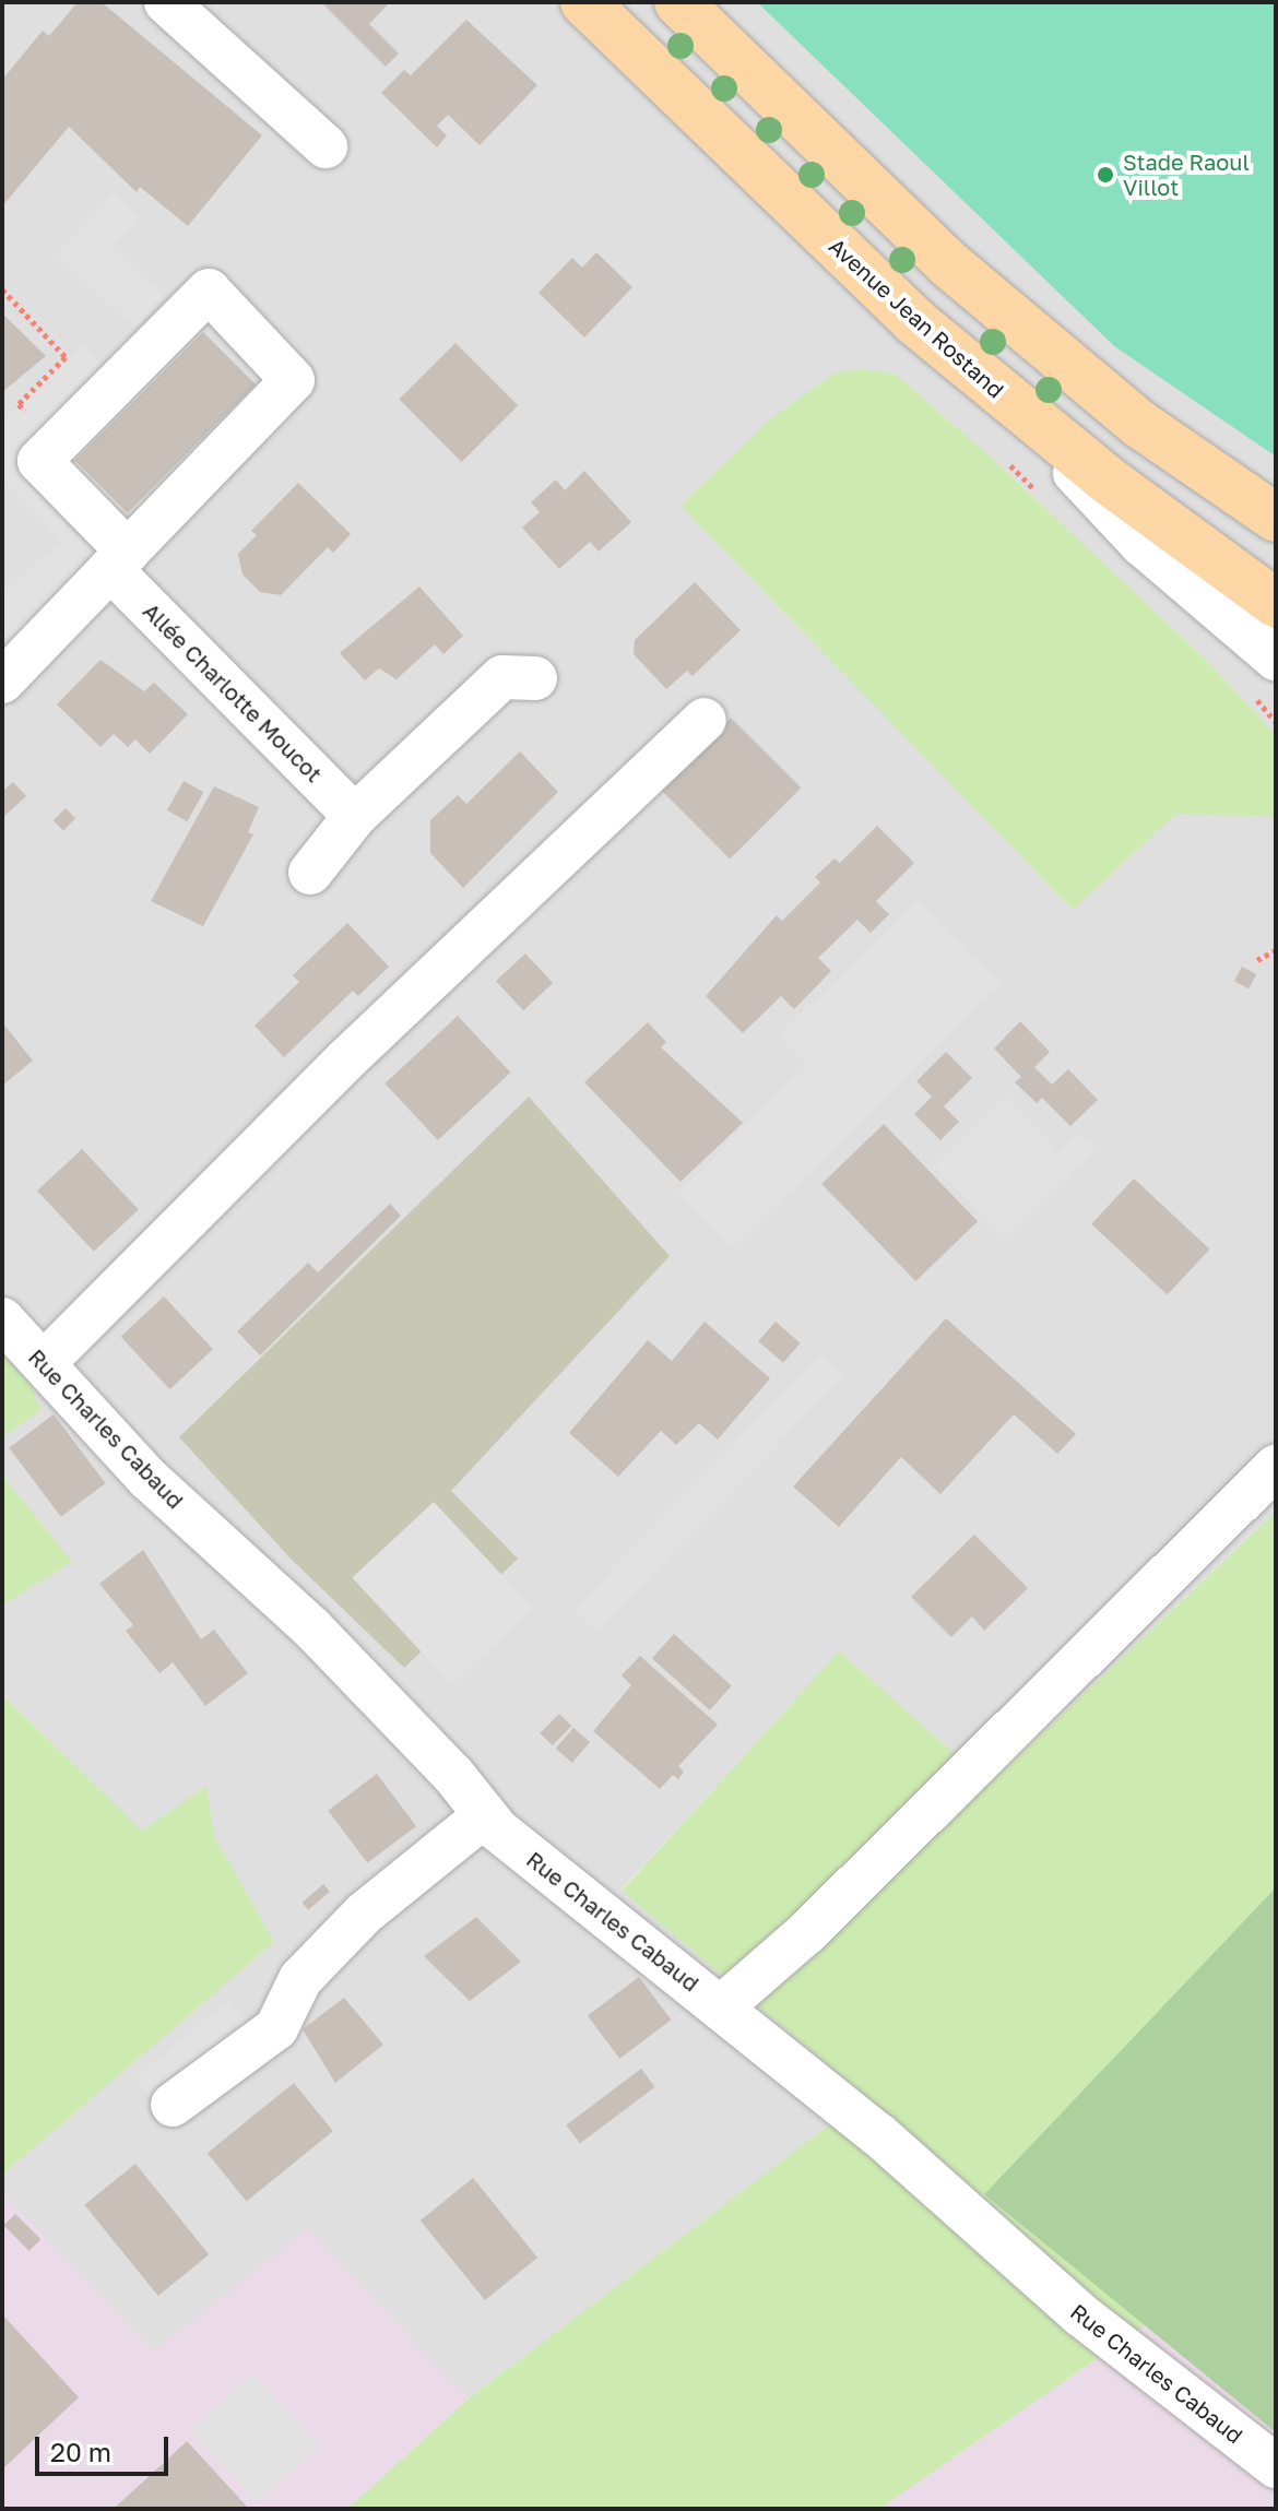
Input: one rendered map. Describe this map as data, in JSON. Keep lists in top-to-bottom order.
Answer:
{
  "streets": {
    "main road": ["Avenue Jean Rostand"],
    "street": ["Allée Charlotte Moucot", "Rue Charles Cabaud"]
  },
  "places": ["Stade Raoul Villot"],
  "scale_bar": "20 m"
}
